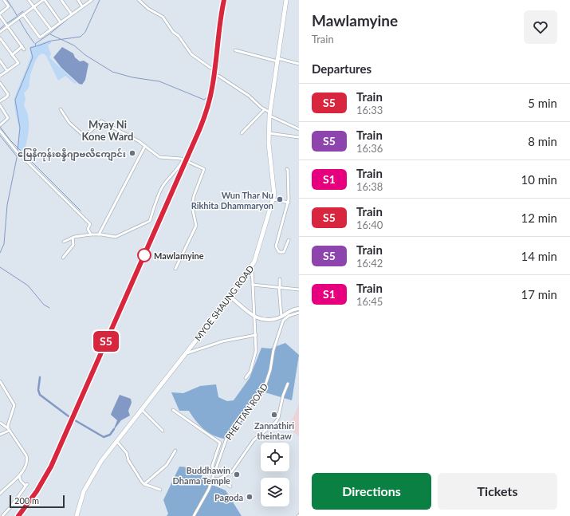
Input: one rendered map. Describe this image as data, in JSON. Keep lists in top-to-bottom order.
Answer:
{
  "streets": {
    "highway": ["MYOE SHAUNG ROAD"],
    "street": ["PHETTAN ROAD"]
  },
  "districts": ["Myay Ni Kone Ward"],
  "places": [
    "မြေနီကုန်းစန္နီဂျာဗလီကျောင်း",
    "Wun Thar Nu Rikhita Dhammaryon",
    "Mawlamyine",
    "Zannathiri theintaw",
    "Buddhawin Dhama Temple",
    "Pagoda"
  ],
  "scale_bar": "200 m",
  "page": {
    "on_map": "S5",
    "heading": [
      ["Mawlamyine", "Train"],
      "Departures"
    ],
    "list": [
      {
        "mark": "S5",
        "name": "Train",
        "note": "16:33",
        "value": "5 min"
      },
      {
        "mark": "S5",
        "name": "Train",
        "note": "16:36",
        "value": "8 min"
      },
      {
        "mark": "S1",
        "name": "Train",
        "note": "16:38",
        "value": "10 min"
      },
      {
        "mark": "S5",
        "name": "Train",
        "note": "16:40",
        "value": "12 min"
      },
      {
        "mark": "S5",
        "name": "Train",
        "note": "16:42",
        "value": "14 min"
      },
      {
        "mark": "S1",
        "name": "Train",
        "note": "16:45",
        "value": "17 min"
      }
    ],
    "buttons": ["Directions", "Tickets"],
    "scale": "200 m"
  }
}
